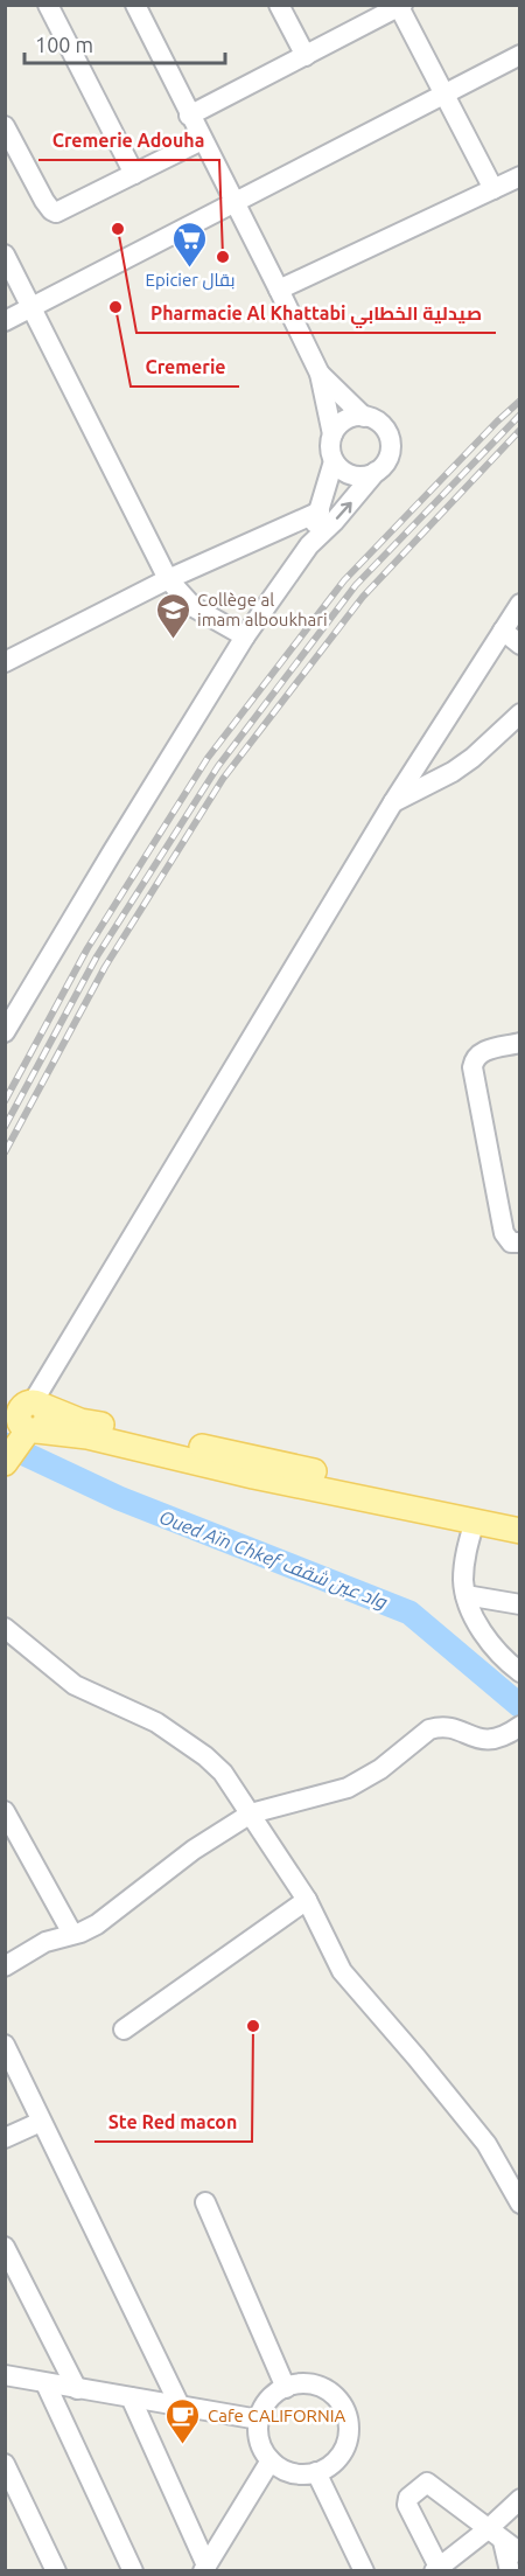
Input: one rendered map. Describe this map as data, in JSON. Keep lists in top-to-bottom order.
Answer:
{
  "water": ["Oued Aïn Chkef واد عين شقف"],
  "places": {
    "other": [
      "Pharmacie Al Khattabi صيدلية الخطابي",
      "Cremerie Adouha",
      "Cremerie",
      "Ste Red macon"
    ],
    "supermarket": ["Epicier بقال"],
    "school or university": ["Collège al imam alboukhari"],
    "cafe": ["Cafe CALIFORNIA"]
  },
  "scale_bar": "100 m"
}
